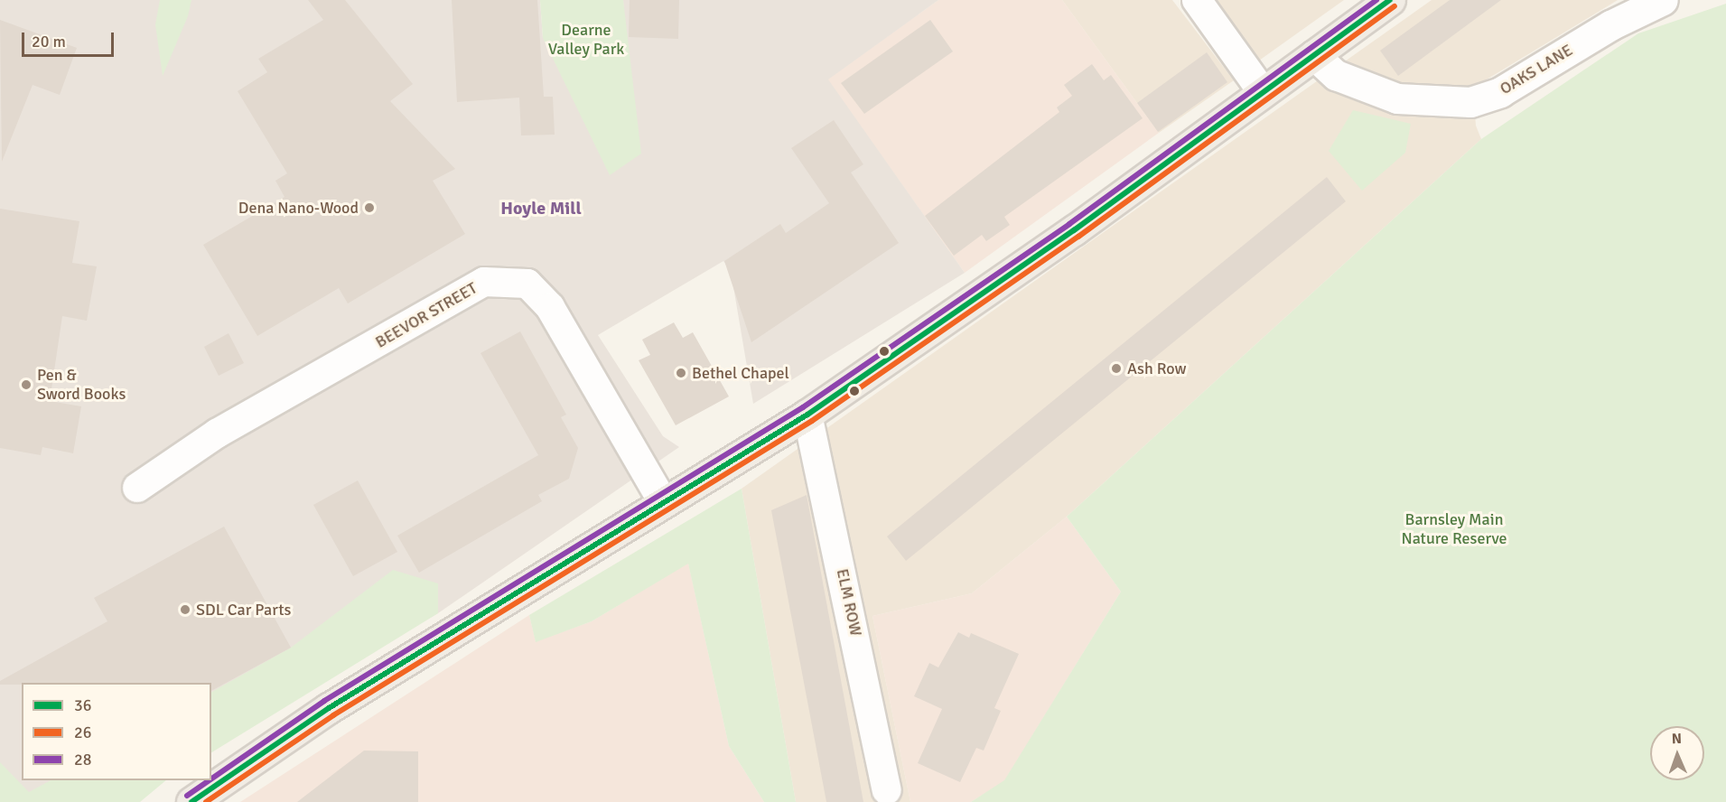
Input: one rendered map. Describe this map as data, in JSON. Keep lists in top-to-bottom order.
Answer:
{
  "streets": {
    "street": ["OAKS LANE", "BEEVOR STREET", "ELM ROW"]
  },
  "districts": ["Hoyle Mill"],
  "parks": ["Dearne Valley Park", "Barnsley Main Nature Reserve"],
  "places": [
    "Dena Nano-Wood",
    "Ash Row",
    "Bethel Chapel",
    "Pen & Sword Books",
    "SDL Car Parts"
  ],
  "lines": ["transit line 36", "transit line 28", "transit line 26"],
  "legend": ["36", "26", "28"],
  "scale_bar": "20 m",
  "north": "top"
}
